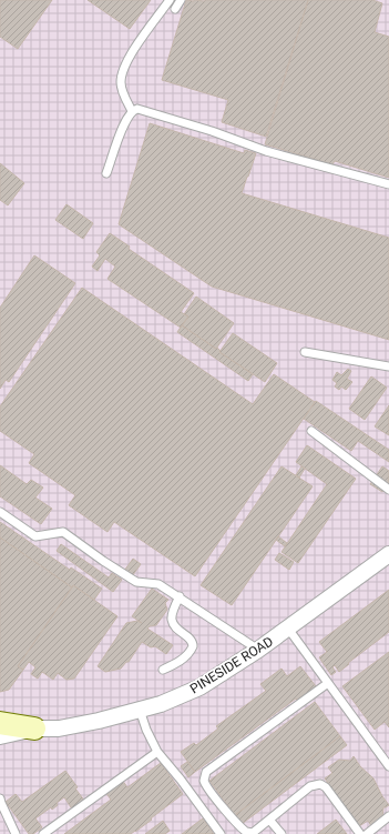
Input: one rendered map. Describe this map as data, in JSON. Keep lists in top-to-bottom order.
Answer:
{
  "streets": {
    "street": ["PINESIDE ROAD"]
  }
}
